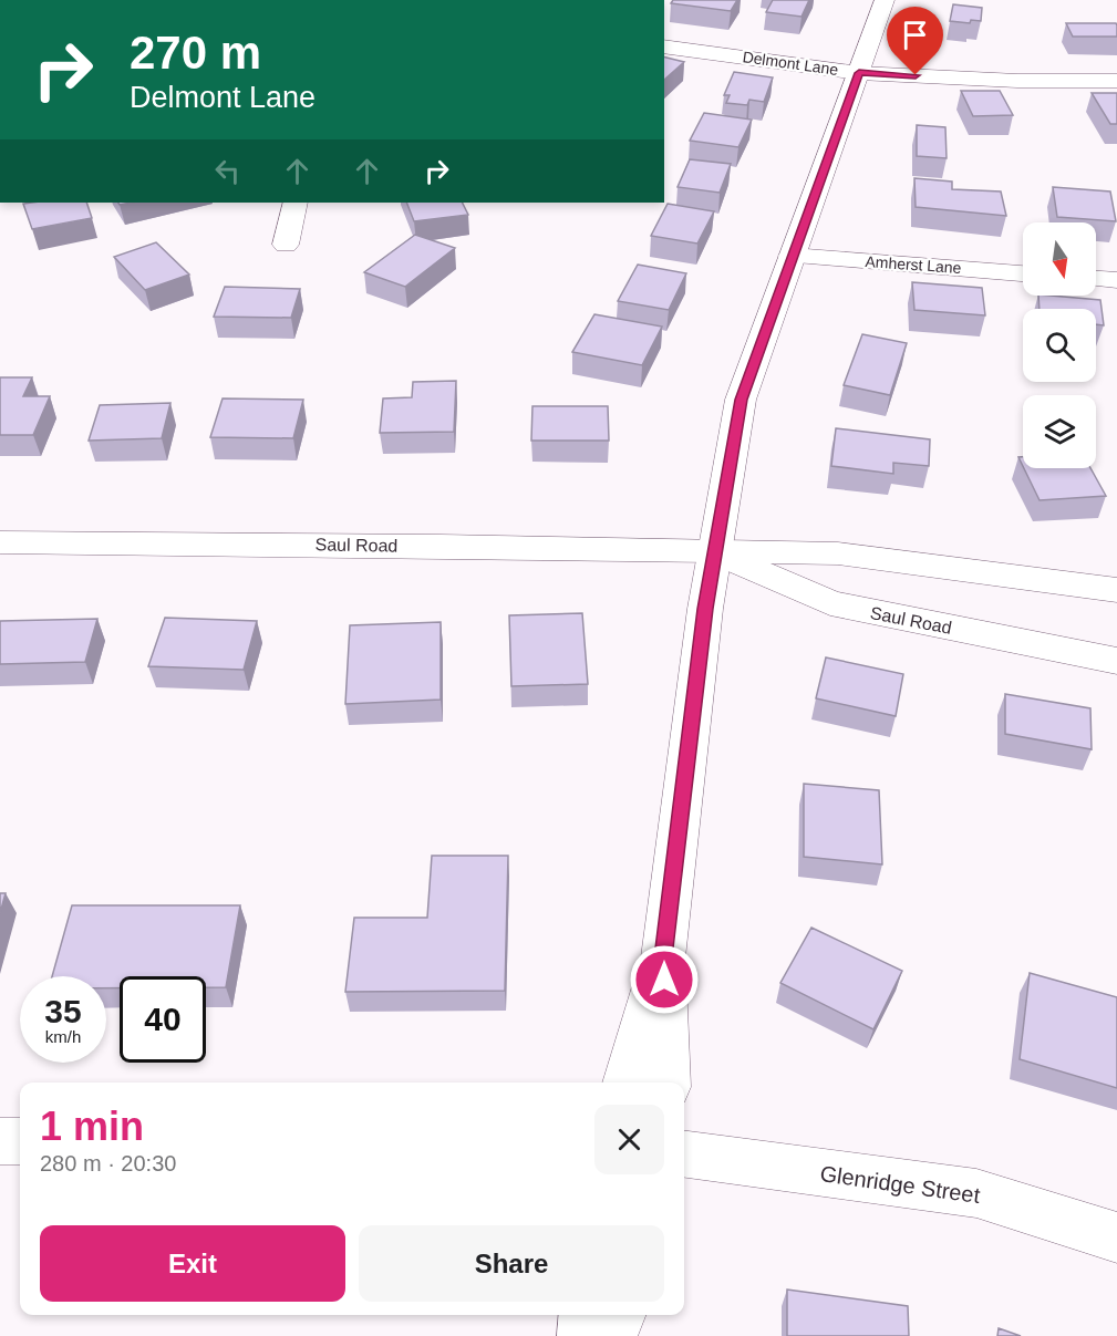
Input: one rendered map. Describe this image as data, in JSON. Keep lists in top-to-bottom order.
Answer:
{
  "streets": {
    "street": [
      "Delmont Lane",
      "Amherst Lane",
      "Saul Road",
      "Glenridge Street"
    ]
  },
  "north": "bottom",
  "page": {
    "turn": ["270 m", "Delmont Lane"],
    "speed": "35 km/h",
    "limit": "40",
    "heading": ["1 min", "280 m · 20:30"],
    "buttons": ["Exit", "Share"]
  }
}
